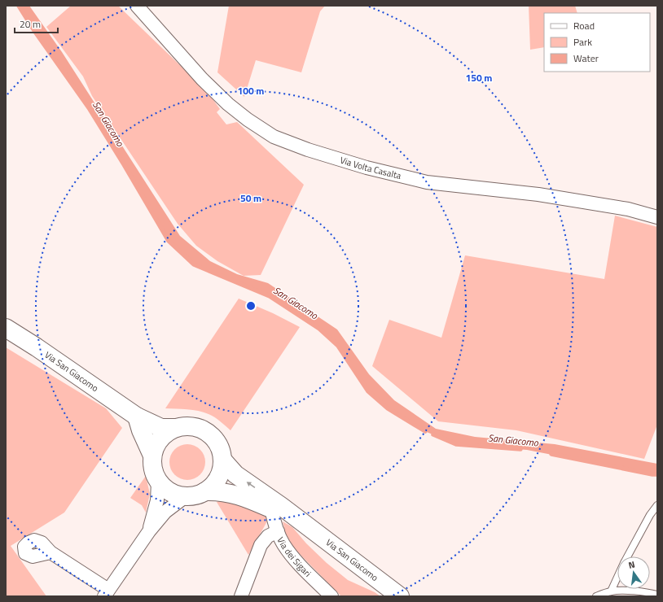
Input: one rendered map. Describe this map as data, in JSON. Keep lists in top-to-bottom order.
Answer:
{
  "streets": {
    "street": ["Via Volta Casalta", "Via San Giacomo", "Via dei Sigari"]
  },
  "crossings": [
    ["Via San Giacomo", "Via dei Sigari"]
  ],
  "water": ["San Giacomo"],
  "legend": ["Road", "Park", "Water"],
  "scale_bar": "20 m",
  "north": "top",
  "rings": ["150 m", "100 m", "50 m"]
}
